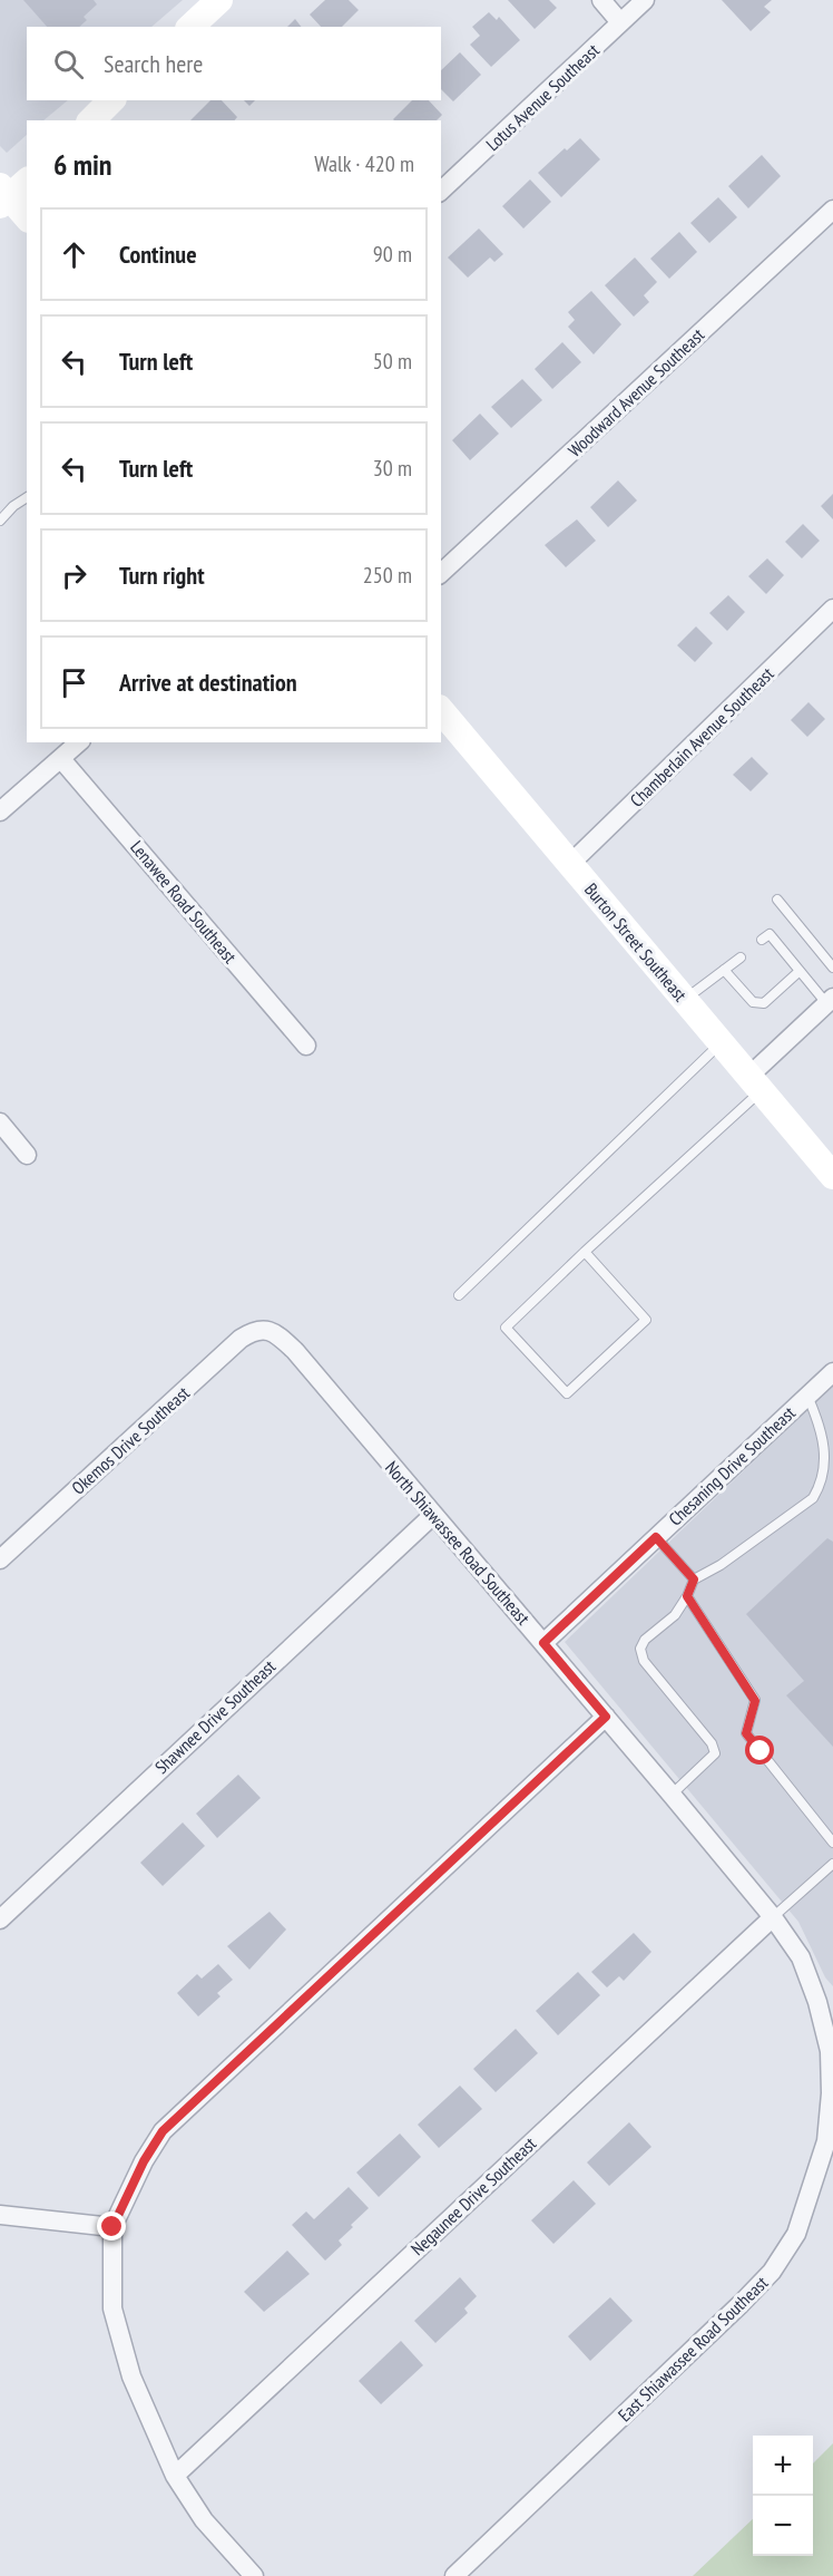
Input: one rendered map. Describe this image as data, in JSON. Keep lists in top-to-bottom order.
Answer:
{
  "streets": {
    "main road": ["Burton Street Southeast"],
    "street": [
      "Lotus Avenue Southeast",
      "Woodward Avenue Southeast",
      "Chamberlain Avenue Southeast",
      "Lenawee Road Southeast",
      "Okemos Drive Southeast",
      "Chesaning Drive Southeast",
      "North Shiawassee Road Southeast",
      "Shawnee Drive Southeast",
      "Negaunee Drive Southeast",
      "East Shiawassee Road Southeast"
    ]
  },
  "crossings": [
    ["Chamberlain Avenue Southeast", "Burton Street Southeast"],
    ["Okemos Drive Southeast", "North Shiawassee Road Southeast"],
    ["Chesaning Drive Southeast", "North Shiawassee Road Southeast"],
    ["North Shiawassee Road Southeast", "Shawnee Drive Southeast"],
    ["North Shiawassee Road Southeast", "Negaunee Drive Southeast"],
    ["North Shiawassee Road Southeast", "East Shiawassee Road Southeast"],
    ["Negaunee Drive Southeast", "East Shiawassee Road Southeast"]
  ],
  "page": {
    "search": "Search here",
    "heading": ["6 min", "Walk · 420 m"],
    "list": [
      ["Continue", "90 m"],
      ["Turn left", "50 m"],
      ["Turn left", "30 m"],
      ["Turn right", "250 m"],
      "Arrive at destination"
    ],
    "map_buttons": ["+", "−"]
  }
}
